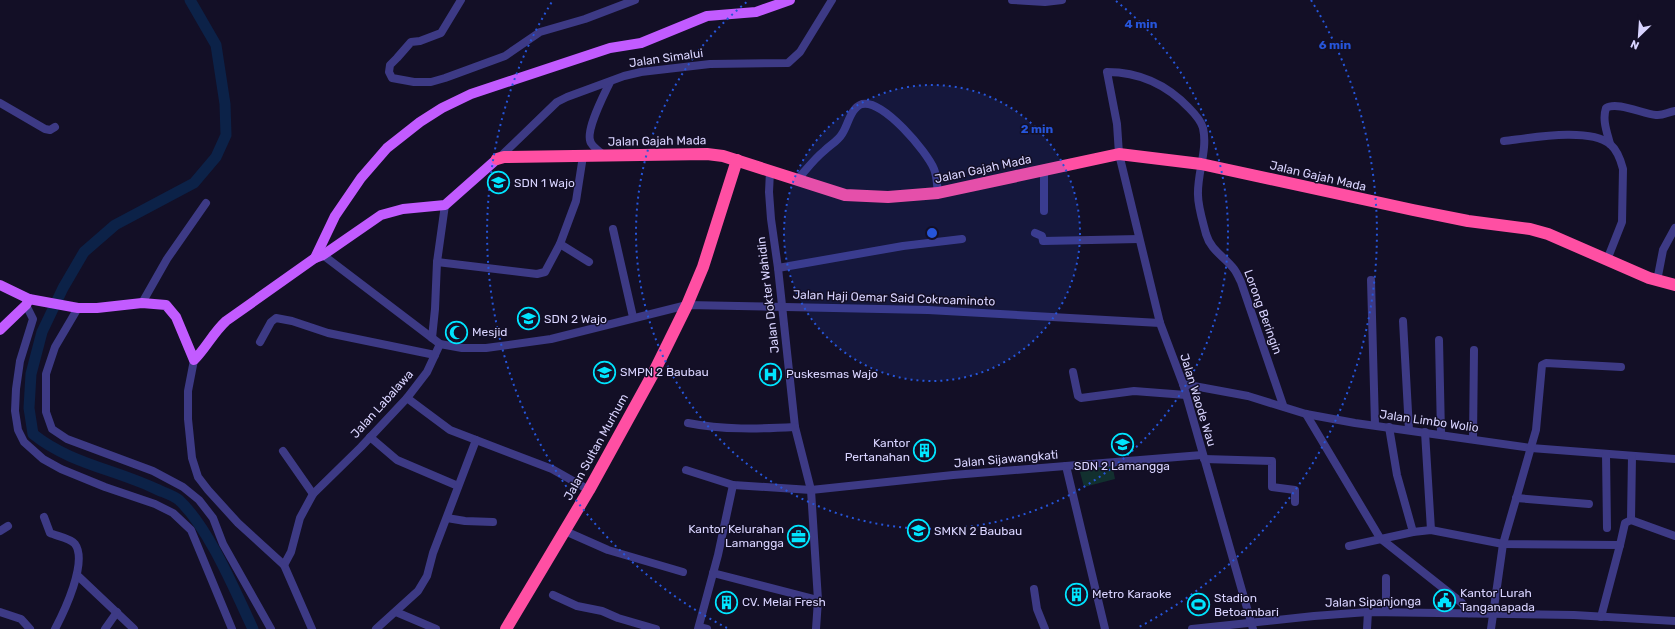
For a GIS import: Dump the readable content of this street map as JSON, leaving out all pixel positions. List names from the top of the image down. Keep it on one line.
{"streets":{"highway":["Jalan Gajah Mada","Jalan Sultan Murhum"],"street":["Jalan Simalui","Jalan Dokter Wahidin","Jalan Haji Oemar Said Cokroaminoto","Lorong Beringin","Jalan Waode Wau","Jalan Labalawa","Jalan Limbo Wolio","Jalan Sijawangkati","Jalan Sipanjonga"]},"crossings":[["Jalan Simalui","Jalan Gajah Mada"],["Jalan Gajah Mada","Jalan Dokter Wahidin"],["Jalan Gajah Mada","Lorong Beringin"],["Jalan Gajah Mada","Jalan Waode Wau"],["Jalan Gajah Mada","Jalan Sultan Murhum"],["Jalan Dokter Wahidin","Jalan Haji Oemar Said Cokroaminoto"],["Jalan Dokter Wahidin","Jalan Sijawangkati"],["Jalan Haji Oemar Said Cokroaminoto","Jalan Waode Wau"],["Jalan Haji Oemar Said Cokroaminoto","Jalan Labalawa"],["Jalan Haji Oemar Said Cokroaminoto","Jalan Sultan Murhum"],["Lorong Beringin","Jalan Waode Wau"],["Lorong Beringin","Jalan Limbo Wolio"],["Jalan Waode Wau","Jalan Limbo Wolio"],["Jalan Waode Wau","Jalan Sijawangkati"],["Jalan Waode Wau","Jalan Sipanjonga"]],"places":{"school or university":["SDN 1 Wajo","SDN 2 Wajo","SMPN 2 Baubau","SDN 2 Lamangga","SMKN 2 Baubau"],"mosque":["Mesjid"],"hospital":["Puskesmas Wajo"],"building":["Kantor Pertanahan","Metro Karaoke","CV. Melai Fresh"],"office":["Kantor Kelurahan Lamangga"],"public building":["Kantor Lurah Tanganapada"],"sports":["Stadion Betoambari"]},"north":"bottom left","rings":["4 min","6 min","2 min"]}
